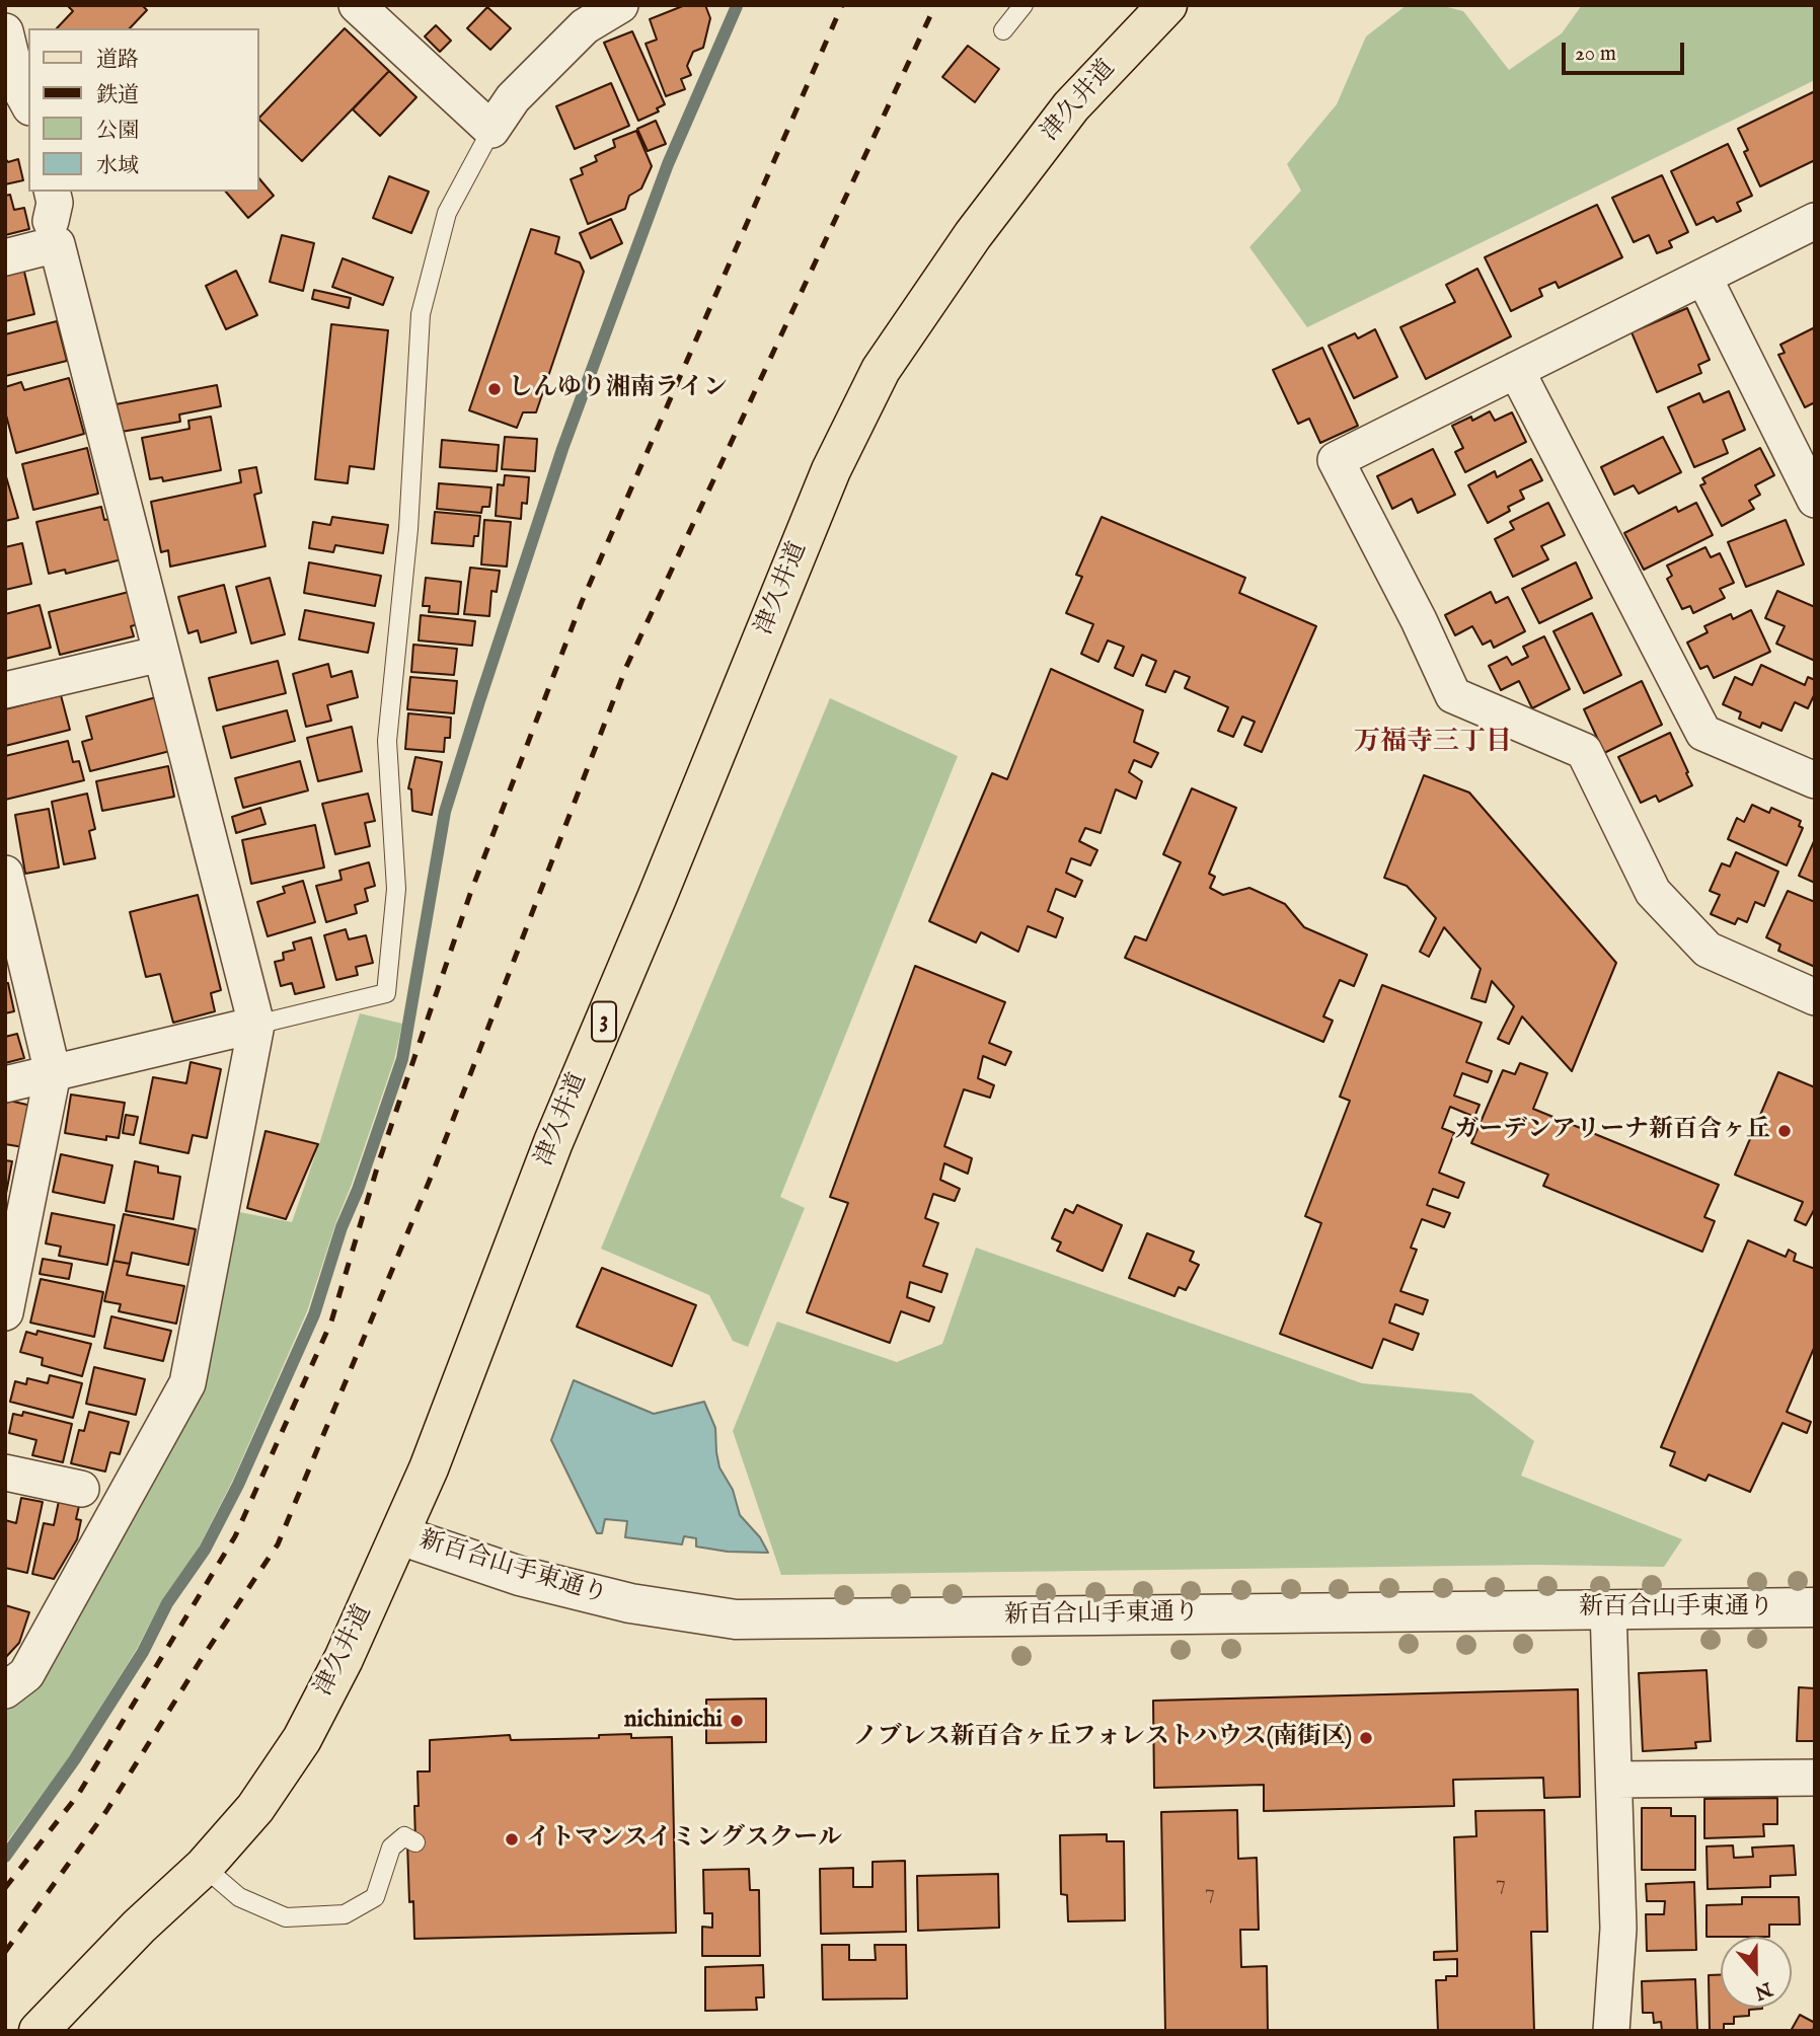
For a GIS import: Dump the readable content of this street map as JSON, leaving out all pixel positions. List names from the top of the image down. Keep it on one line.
{"streets":{"main road":["津久井道","3"],"street":["新百合山手東通り"]},"crossings":[["津久井道","新百合山手東通り"]],"districts":["万福寺三丁目"],"places":["しんゆり湘南ライン","ガーデンアリーナ新百合ヶ丘","nichinichi","ノブレス新百合ヶ丘フォレストハウス(南街区)","イトマンスイミングスクール"],"house_numbers":["7","7"],"legend":["道路","鉄道","公園","水域"],"scale_bar":"20 m","north":"bottom"}
